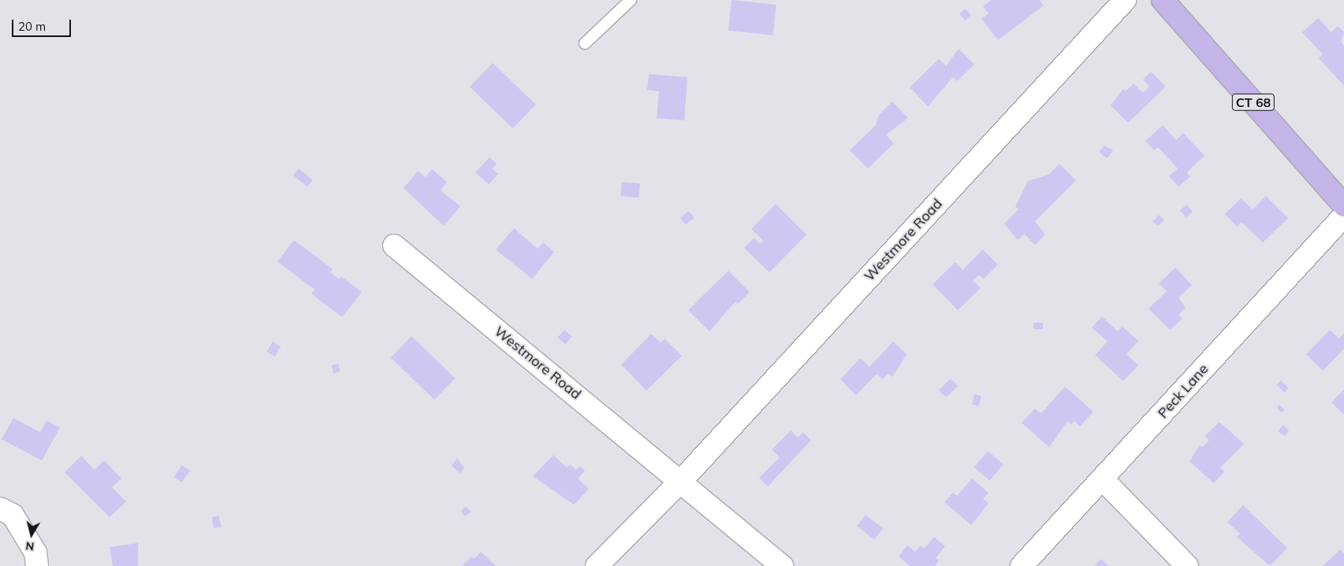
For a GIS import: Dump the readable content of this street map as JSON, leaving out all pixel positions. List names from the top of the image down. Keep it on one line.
{"streets":{"main road":["CT 68"],"street":["Westmore Road","Peck Lane"]},"scale_bar":"20 m","north":"bottom"}
